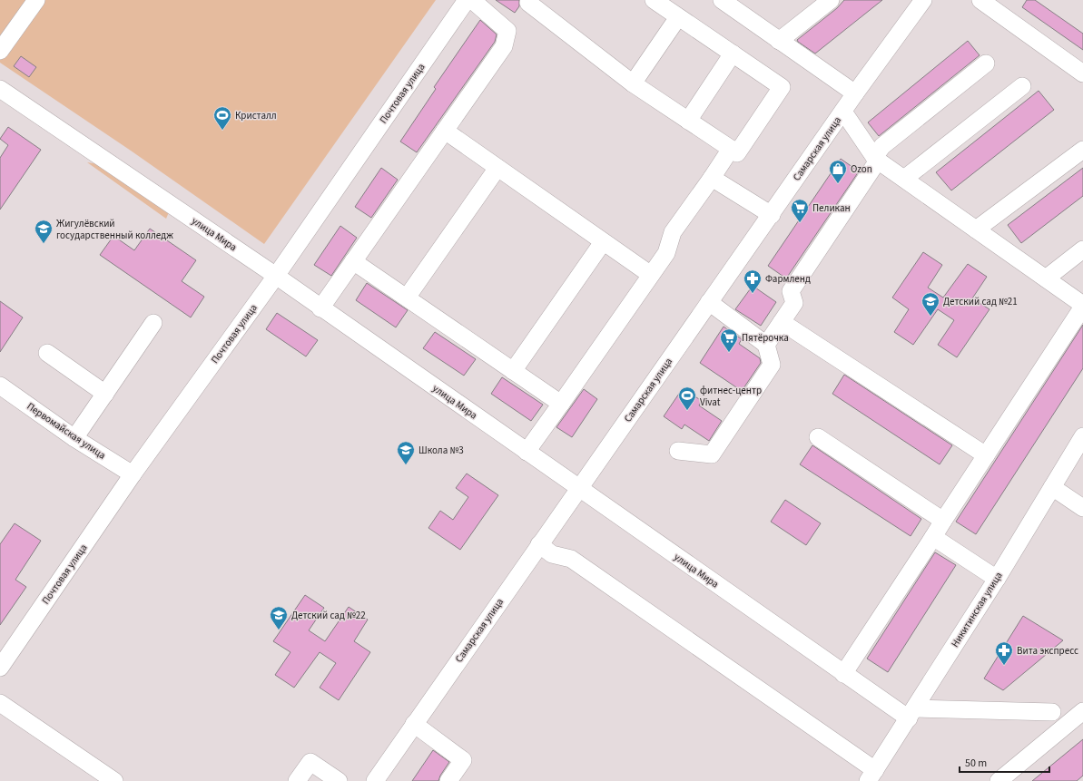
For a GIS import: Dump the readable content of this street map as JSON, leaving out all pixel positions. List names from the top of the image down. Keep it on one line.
{"streets":{"street":["Почтовая улица","Самарская улица","улица Мира","Первомайская улица","Никитинская улица"]},"crossings":[["Почтовая улица","улица Мира"],["Почтовая улица","Первомайская улица"],["Самарская улица","улица Мира"],["улица Мира","Никитинская улица"]],"places":{"sports":["Кристалл","фитнес-центр Vivat"],"shop":["Ozon"],"supermarket":["Пеликан","Пятёрочка"],"school or university":["Жигулёвский государственный колледж","Детский сад №21","Школа №3","Детский сад №22"],"pharmacy":["Фармленд","Вита экспресс"]},"scale_bar":"50 m"}
